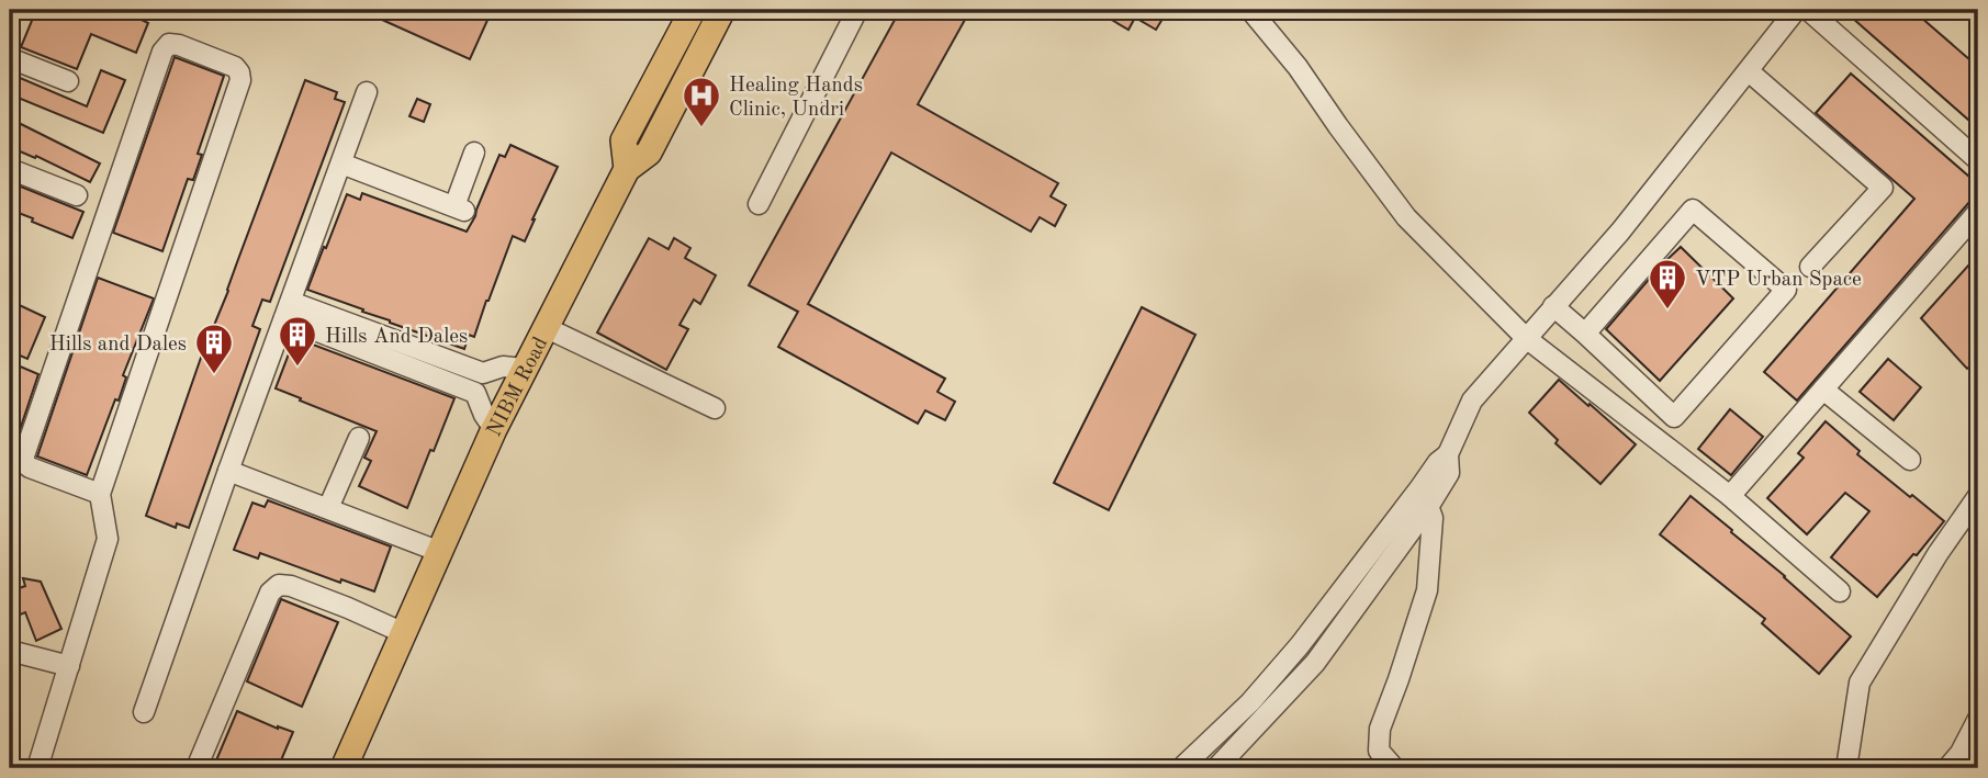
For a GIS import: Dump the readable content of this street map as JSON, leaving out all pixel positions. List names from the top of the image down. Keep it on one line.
{"streets":{"main road":["NIBM Road"]},"places":{"hospital":["Healing Hands Clinic, Undri"],"building":["VTP Urban Space","Hills And Dales","Hills and Dales"]}}
